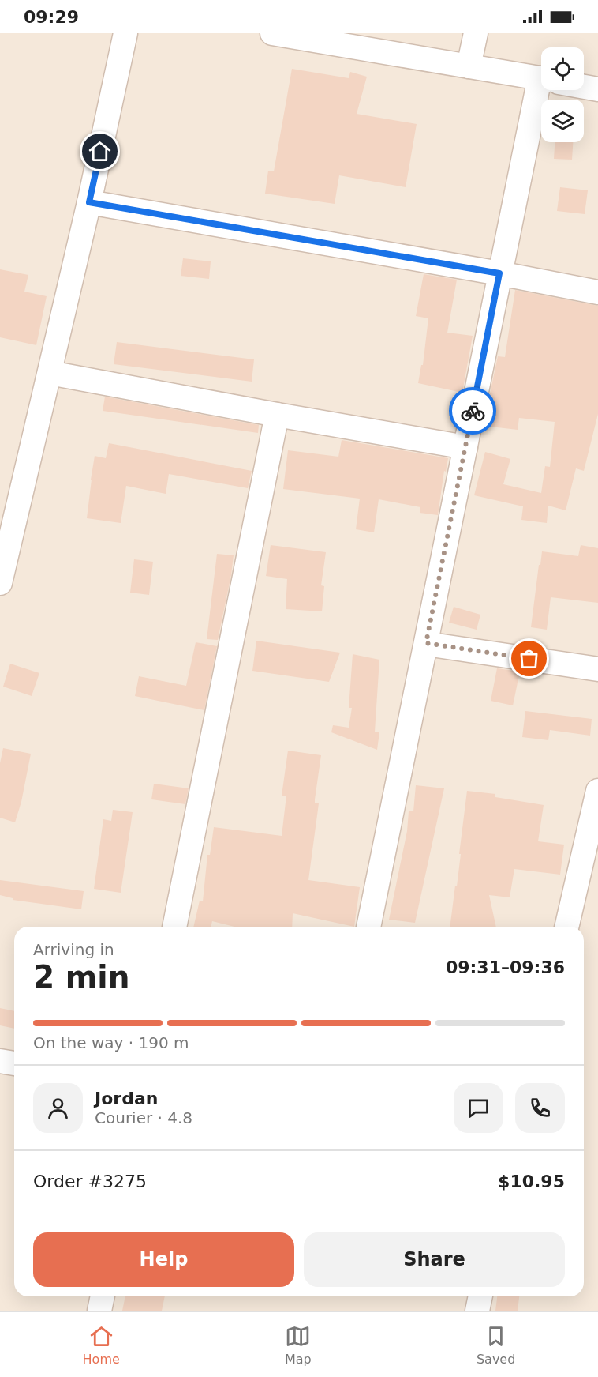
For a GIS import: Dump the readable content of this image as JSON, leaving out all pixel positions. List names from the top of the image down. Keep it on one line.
{"page":{"status":"09:29","heading":["2 min","Arriving in","09:31–09:36"],"panel":["Jordan","Courier · 4.8","Order #3275","$10.95"],"bar":"On the way · 190 m","buttons":["Help","Share"],"tabs":["Home","Map","Saved"]}}
